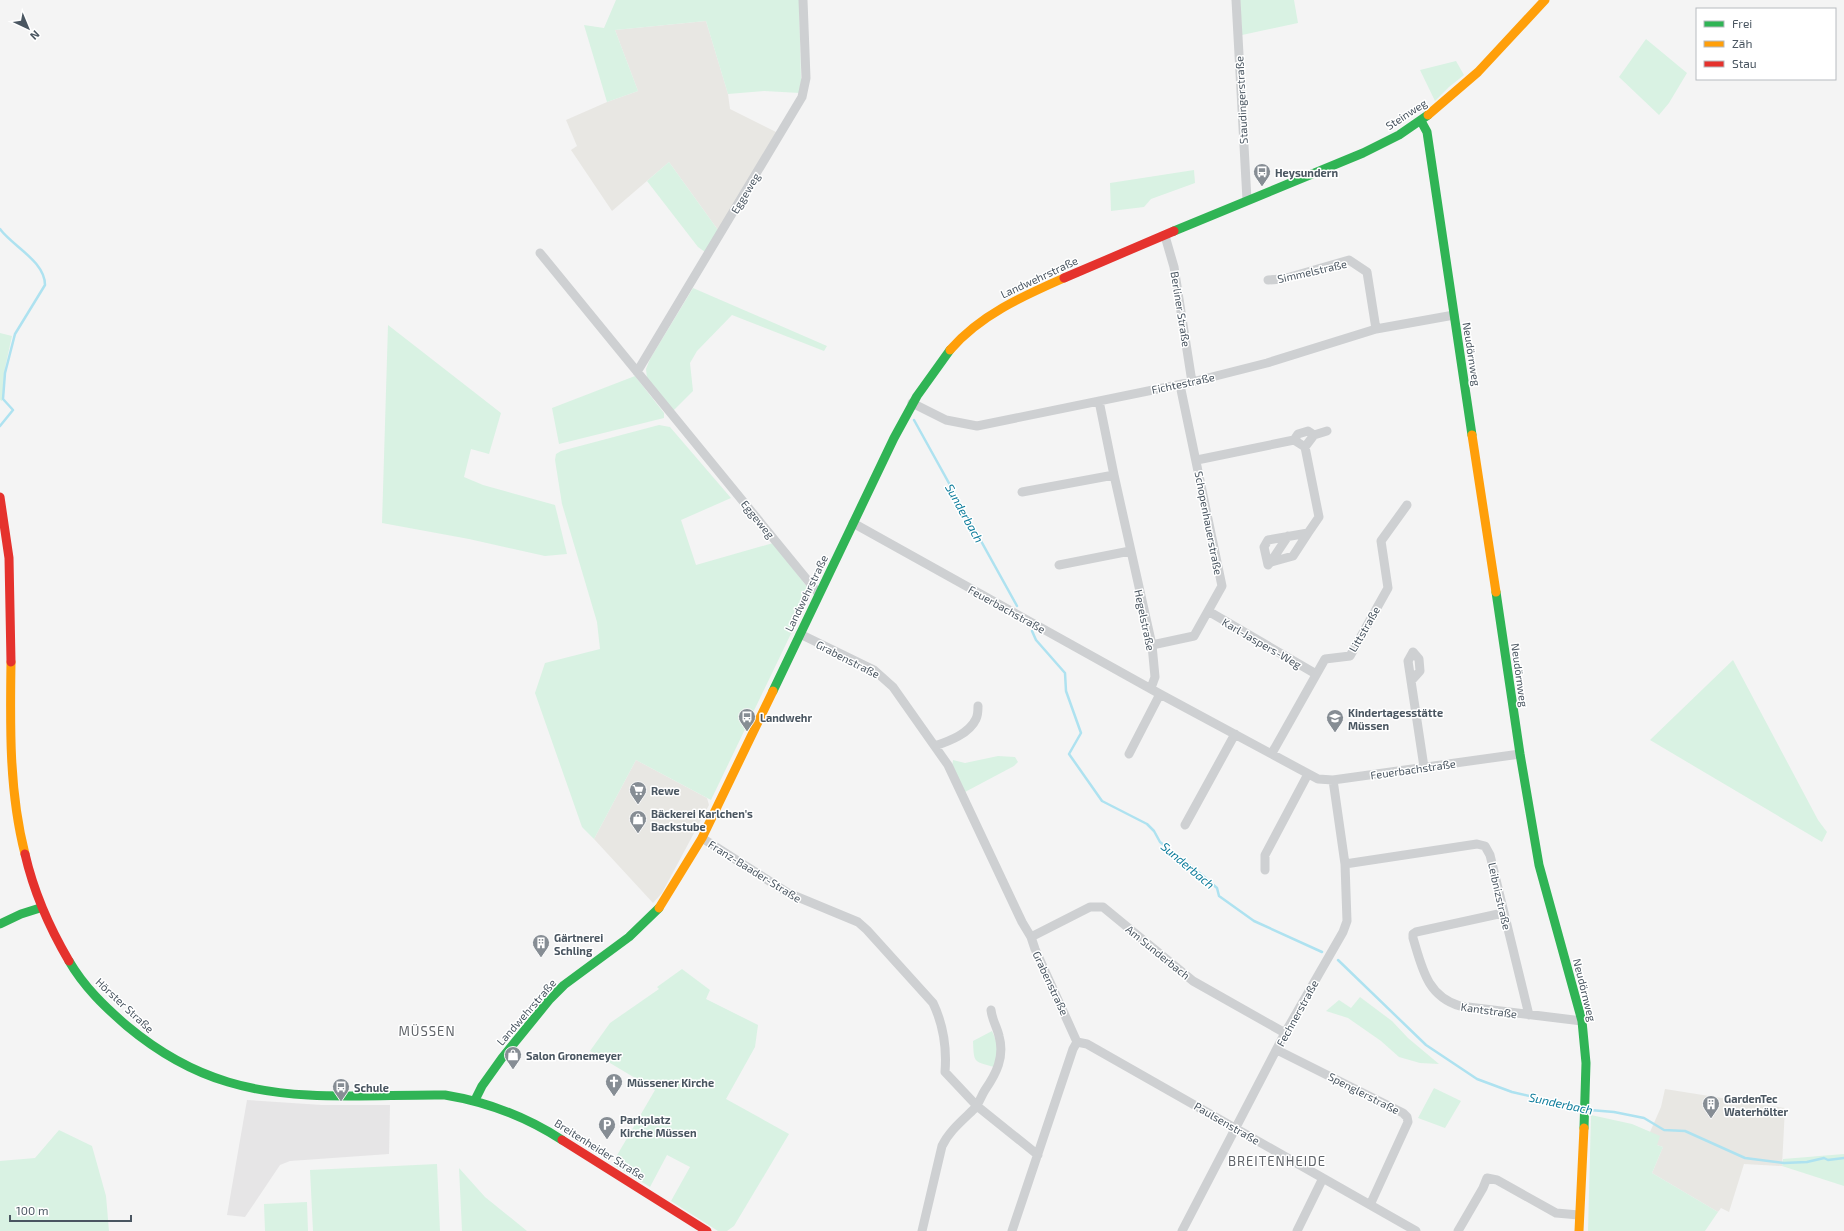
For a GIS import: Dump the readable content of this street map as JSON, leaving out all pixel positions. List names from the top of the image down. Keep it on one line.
{"streets":{"street":["Staudingerstraße","Steinweg","Eggeweg","Simmelstraße","Landwehrstraße","Berliner Straße","Neudörnweg","Fichtestraße","Schopenhauerstraße","Feuerbachstraße","Hegelstraße","Littstraße","Karl-Jaspers-Weg","Grabenstraße","Franz-Baader-Straße","Leibnizstraße","Am Sunderbach","Hörster Straße","Kantstraße","Fechnerstraße","Spenglerstraße","Paulsenstraße","Breitenheider Straße"]},"crossings":[["Staudingerstraße","Steinweg"],["Staudingerstraße","Landwehrstraße"],["Steinweg","Landwehrstraße"],["Steinweg","Neudörnweg"],["Eggeweg","Landwehrstraße"],["Simmelstraße","Fichtestraße"],["Landwehrstraße","Berliner Straße"],["Landwehrstraße","Fichtestraße"],["Landwehrstraße","Feuerbachstraße"],["Landwehrstraße","Grabenstraße"],["Landwehrstraße","Franz-Baader-Straße"],["Landwehrstraße","Hörster Straße"],["Landwehrstraße","Breitenheider Straße"],["Berliner Straße","Fichtestraße"],["Neudörnweg","Fichtestraße"],["Neudörnweg","Feuerbachstraße"],["Neudörnweg","Kantstraße"],["Fichtestraße","Schopenhauerstraße"],["Fichtestraße","Hegelstraße"],["Schopenhauerstraße","Hegelstraße"],["Schopenhauerstraße","Karl-Jaspers-Weg"],["Feuerbachstraße","Hegelstraße"],["Feuerbachstraße","Littstraße"],["Feuerbachstraße","Fechnerstraße"],["Littstraße","Karl-Jaspers-Weg"],["Grabenstraße","Am Sunderbach"],["Grabenstraße","Paulsenstraße"],["Leibnizstraße","Kantstraße"],["Leibnizstraße","Fechnerstraße"],["Am Sunderbach","Fechnerstraße"],["Hörster Straße","Breitenheider Straße"],["Fechnerstraße","Spenglerstraße"],["Fechnerstraße","Paulsenstraße"],["Spenglerstraße","Paulsenstraße"]],"districts":["MÜSSEN","BREITENHEIDE"],"water":["Sunderbach"],"places":{"bus stop":["Heysundern","Landwehr","Schule"],"school or university":["Kindertagesstätte Müssen"],"supermarket":["Rewe"],"shop":["Bäckerei Karlchen's Backstube","Salon Gronemeyer"],"building":["Gärtnerei Schling","GardenTec Waterhölter"],"church":["Müssener Kirche"],"parking":["Parkplatz Kirche Müssen"]},"legend":["Frei","Zäh","Stau"],"scale_bar":"100 m","north":"bottom right"}
